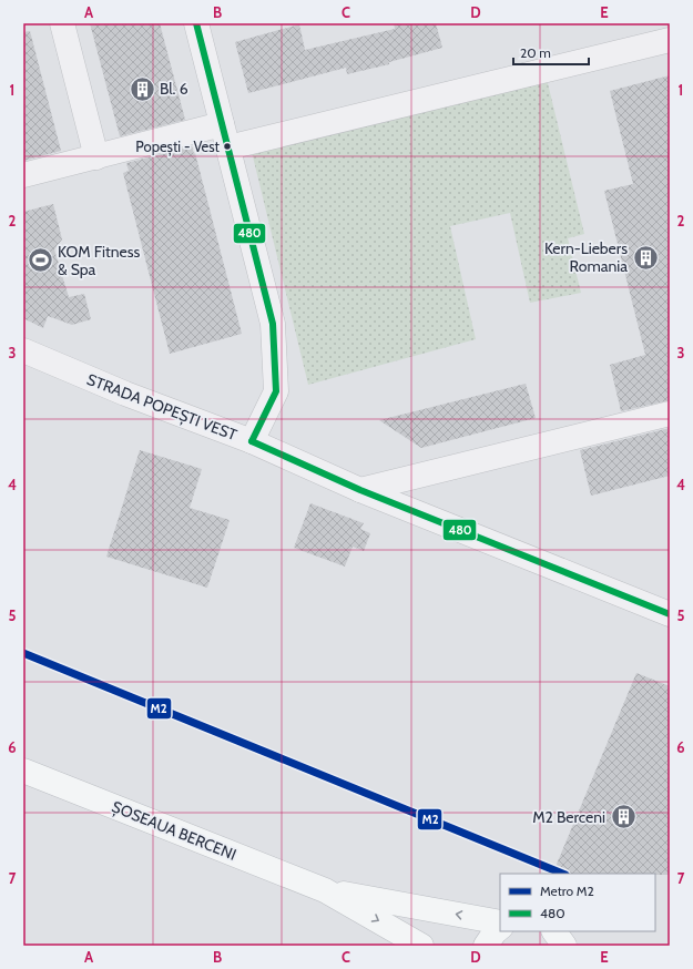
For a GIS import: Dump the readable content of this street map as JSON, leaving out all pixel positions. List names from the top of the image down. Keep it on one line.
{"streets":{"main road":["ȘOSEAUA BERCENI"],"street":["STRADA POPEȘTI VEST"]},"places":{"building":["Bl. 6","Kern-Liebers Romania","M2 Berceni"],"other":["Popești - Vest"],"sports":["KOM Fitness & Spa"]},"lines":["transit line 480","metro line M2"],"legend":["Metro M2","480"],"scale_bar":"20 m","grid":{"columns":["A","B","C","D","E"],"rows":["1","2","3","4","5","6","7"]}}
